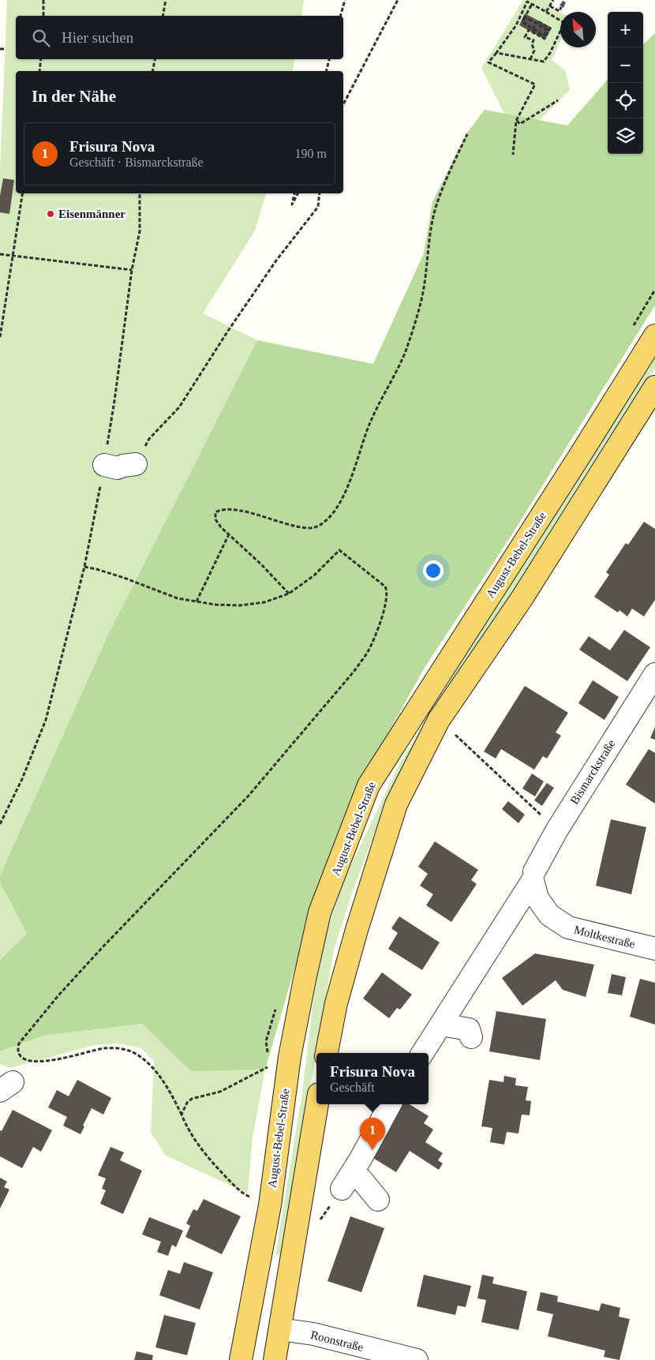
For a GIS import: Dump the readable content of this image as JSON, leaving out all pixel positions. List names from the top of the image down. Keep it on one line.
{"streets":{"main road":["August-Bebel-Straße"],"street":["Bismarckstraße","Moltkestraße","Roonstraße"]},"crossings":[["Bismarckstraße","Moltkestraße"]],"places":["Eisenmänner"],"north":"top left","page":{"map_buttons":["+","−"],"search":"Hier suchen","heading":"In der Nähe","list":[{"mark":"1","name":"Frisura Nova","note":"Geschäft · Bismarckstraße","value":"190 m"}],"popup":["Frisura Nova","Geschäft"],"pins":"1"}}
